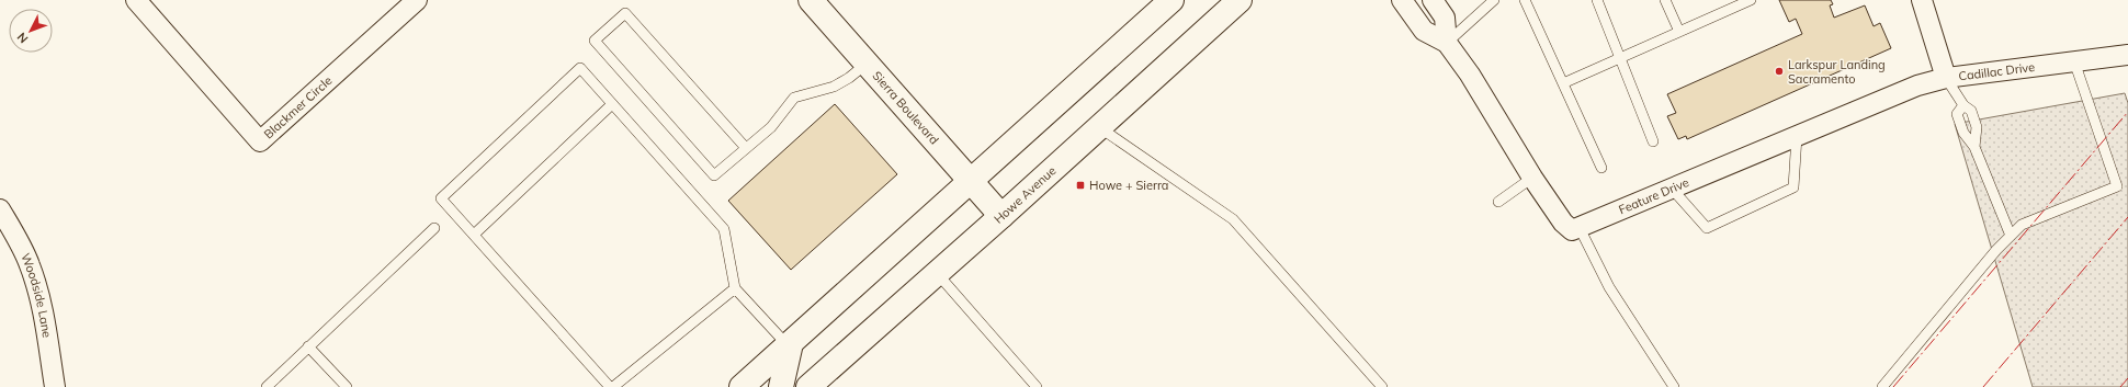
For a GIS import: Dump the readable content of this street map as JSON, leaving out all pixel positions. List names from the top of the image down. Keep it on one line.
{"streets":{"main road":["Sierra Boulevard","Howe Avenue"],"street":["Cadillac Drive","Blackmer Circle","Feature Drive","Woodside Lane"]},"crossings":[["Cadillac Drive","Feature Drive"],["Sierra Boulevard","Howe Avenue"]],"places":{"other":["Larkspur Landing Sacramento"],"transit":["Howe + Sierra"]},"north":"bottom left"}
